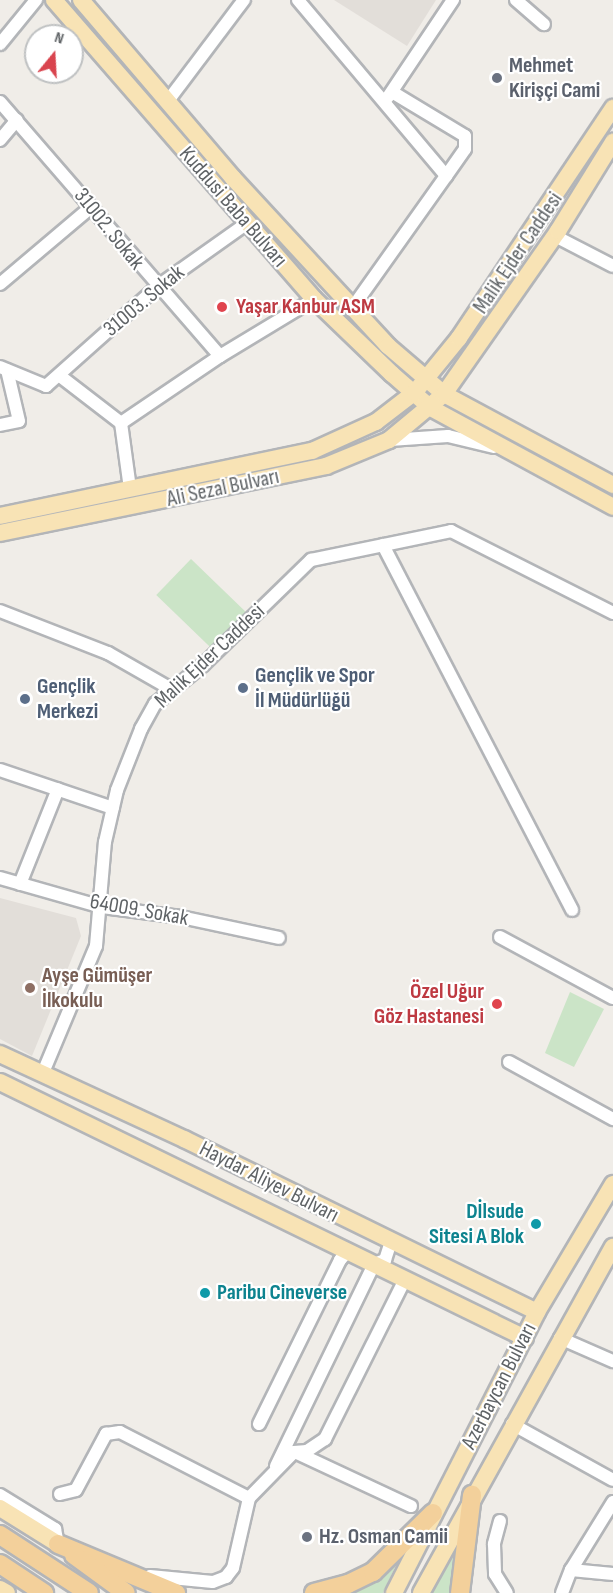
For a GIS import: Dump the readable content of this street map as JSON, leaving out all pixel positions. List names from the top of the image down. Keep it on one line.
{"streets":{"main road":["Kuddusi Baba Bulvarı","Malik Ejder Caddesi","Ali Sezal Bulvarı","Haydar Aliyev Bulvarı","Azerbaycan Bulvarı"],"street":["31002. Sokak","31003. Sokak","64009. Sokak"]},"crossings":[["Kuddusi Baba Bulvarı","Malik Ejder Caddesi"],["Kuddusi Baba Bulvarı","31003. Sokak"],["Kuddusi Baba Bulvarı","Ali Sezal Bulvarı"],["31002. Sokak","31003. Sokak"],["Malik Ejder Caddesi","Ali Sezal Bulvarı"],["Malik Ejder Caddesi","64009. Sokak"],["Malik Ejder Caddesi","Haydar Aliyev Bulvarı"],["Haydar Aliyev Bulvarı","Azerbaycan Bulvarı"]],"places":["Mehmet Kirişçi Cami","Yaşar Kanbur ASM","Gençlik ve Spor İl Müdürlüğü","Gençlik Merkezi","Ayşe Gümüşer İlkokulu","Özel Uğur Göz Hastanesi","Dİlsude Sitesi A Blok","Paribu Cineverse","Hz. Osman Camii"],"north":"top"}
